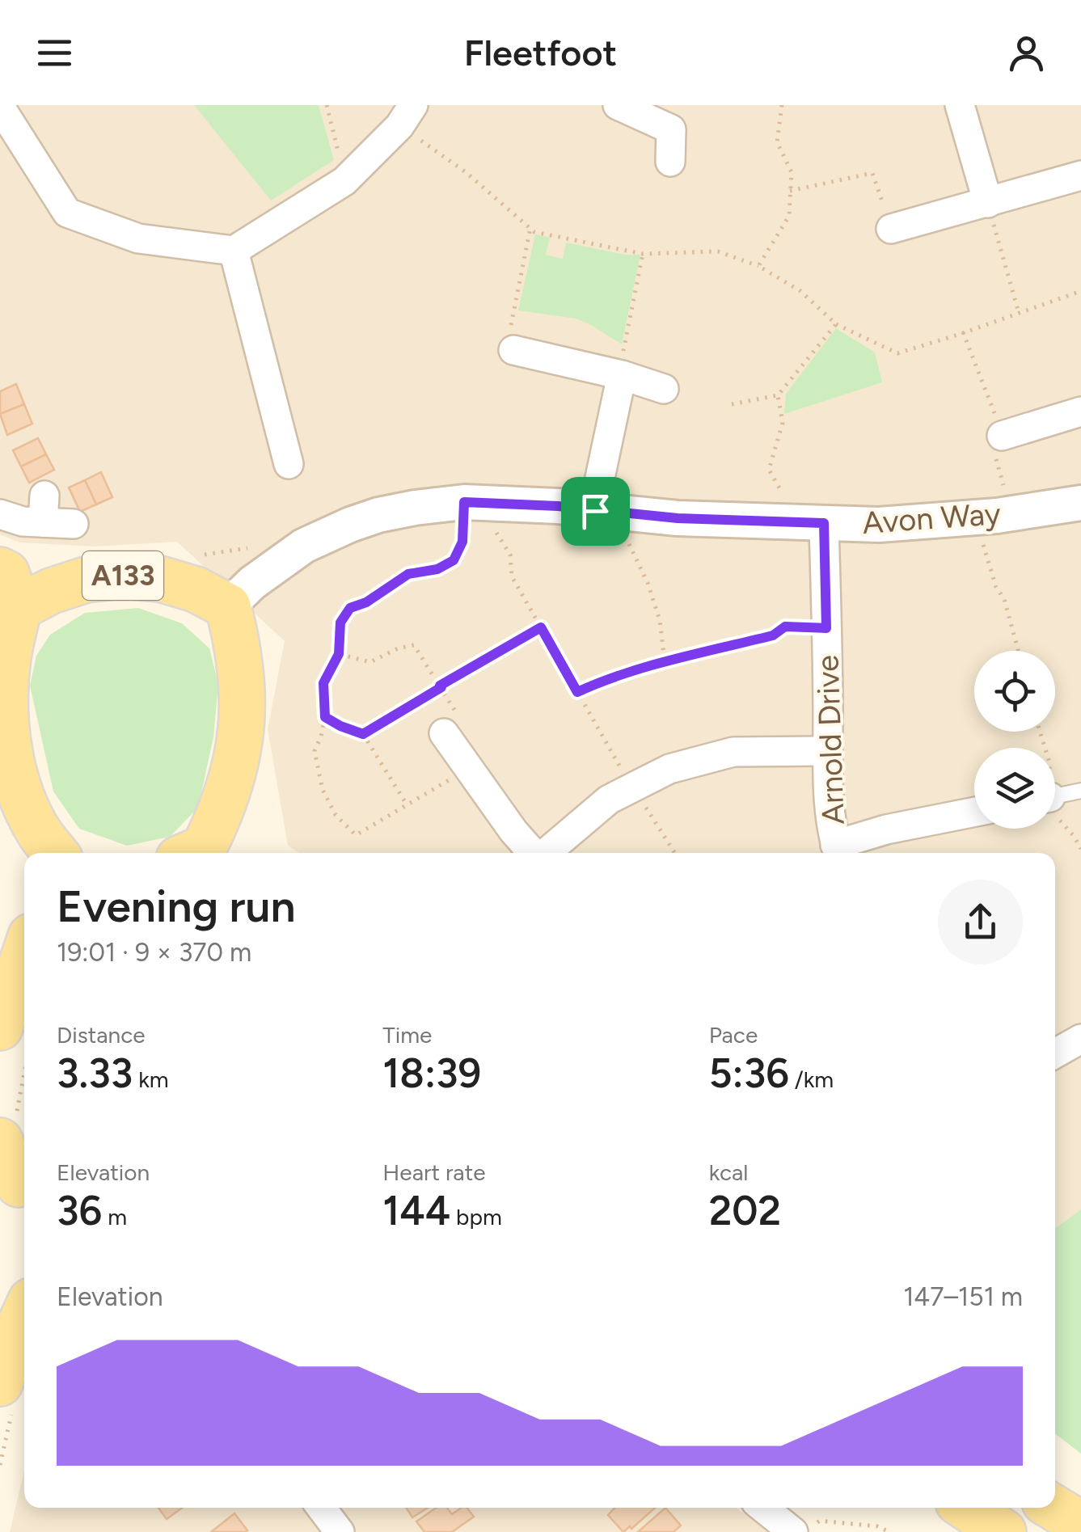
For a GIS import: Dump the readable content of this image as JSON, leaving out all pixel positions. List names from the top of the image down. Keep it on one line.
{"streets":{"main road":["A133"],"street":["Avon Way","Arnold Drive"]},"crossings":[["Avon Way","A133"],["Avon Way","Arnold Drive"]],"page":{"header":"Fleetfoot","heading":["Evening run","19:01 · 9 × 370 m"],"stats":[["Distance","3.33 km"],["Time","18:39"],["Pace","5:36 /km"],["Elevation","36 m"],["Heart rate","144 bpm"],["kcal","202"]],"chart":["Elevation","147–151 m"]}}
